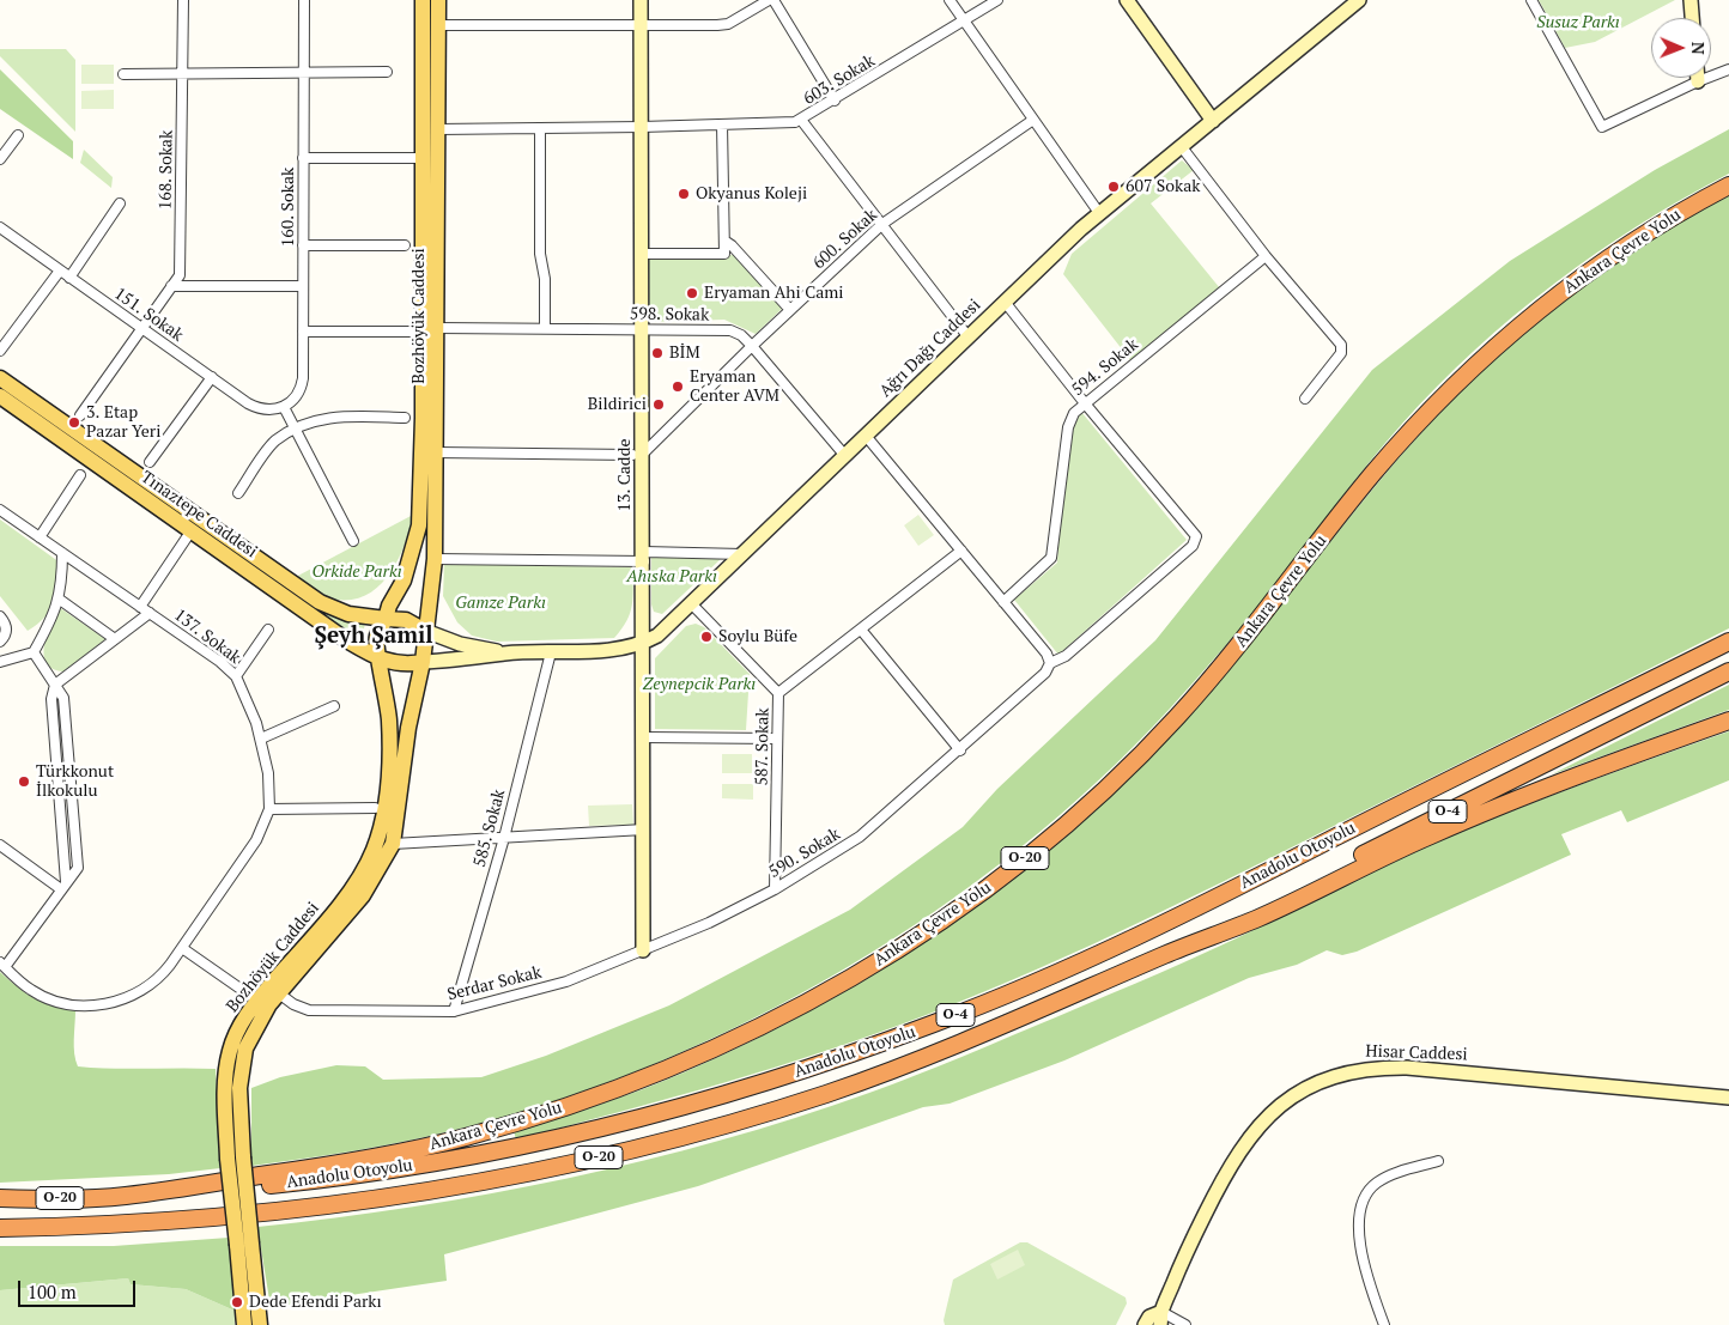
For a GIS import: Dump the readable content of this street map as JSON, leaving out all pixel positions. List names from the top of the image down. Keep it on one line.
{"streets":{"highway":["Ankara Çevre Yolu","O-4","Anadolu Otoyolu","O-20"],"main road":["Bozhöyük Caddesi","Tınaztepe Caddesi"],"street":["603. Sokak","168. Sokak","160. Sokak","600. Sokak","151. Sokak","598. Sokak","Ağrı Dağı Caddesi","594. Sokak","13. Cadde","137. Sokak","587. Sokak","585. Sokak","590. Sokak","Serdar Sokak","Hisar Caddesi"]},"crossings":[["603. Sokak","Bozhöyük Caddesi"],["603. Sokak","13. Cadde"],["168. Sokak","151. Sokak"],["160. Sokak","151. Sokak"],["160. Sokak","598. Sokak"],["600. Sokak","598. Sokak"],["600. Sokak","13. Cadde"],["Ankara Çevre Yolu","Anadolu Otoyolu"],["598. Sokak","Bozhöyük Caddesi"],["598. Sokak","Ağrı Dağı Caddesi"],["598. Sokak","13. Cadde"],["Bozhöyük Caddesi","Ağrı Dağı Caddesi"],["Bozhöyük Caddesi","Tınaztepe Caddesi"],["Bozhöyük Caddesi","Serdar Sokak"],["Ağrı Dağı Caddesi","13. Cadde"],["Ağrı Dağı Caddesi","Tınaztepe Caddesi"],["Ağrı Dağı Caddesi","587. Sokak"],["Ağrı Dağı Caddesi","585. Sokak"],["594. Sokak","590. Sokak"],["13. Cadde","590. Sokak"],["13. Cadde","Serdar Sokak"],["587. Sokak","590. Sokak"],["585. Sokak","Serdar Sokak"],["590. Sokak","Serdar Sokak"],["Anadolu Otoyolu","O-20"]],"districts":["Şeyh Şamil"],"parks":["Susuz Parkı","Orkide Parkı","Ahıska Parkı","Gamze Parkı","Zeynepcik Parkı"],"places":["607 Sokak","Okyanus Koleji","Eryaman Ahi Cami","BİM","Eryaman Center AVM","Bildirici","3. Etap Pazar Yeri","Soylu Büfe","Türkkonut İlkokulu","Dede Efendi Parkı"],"scale_bar":"100 m","north":"right"}
